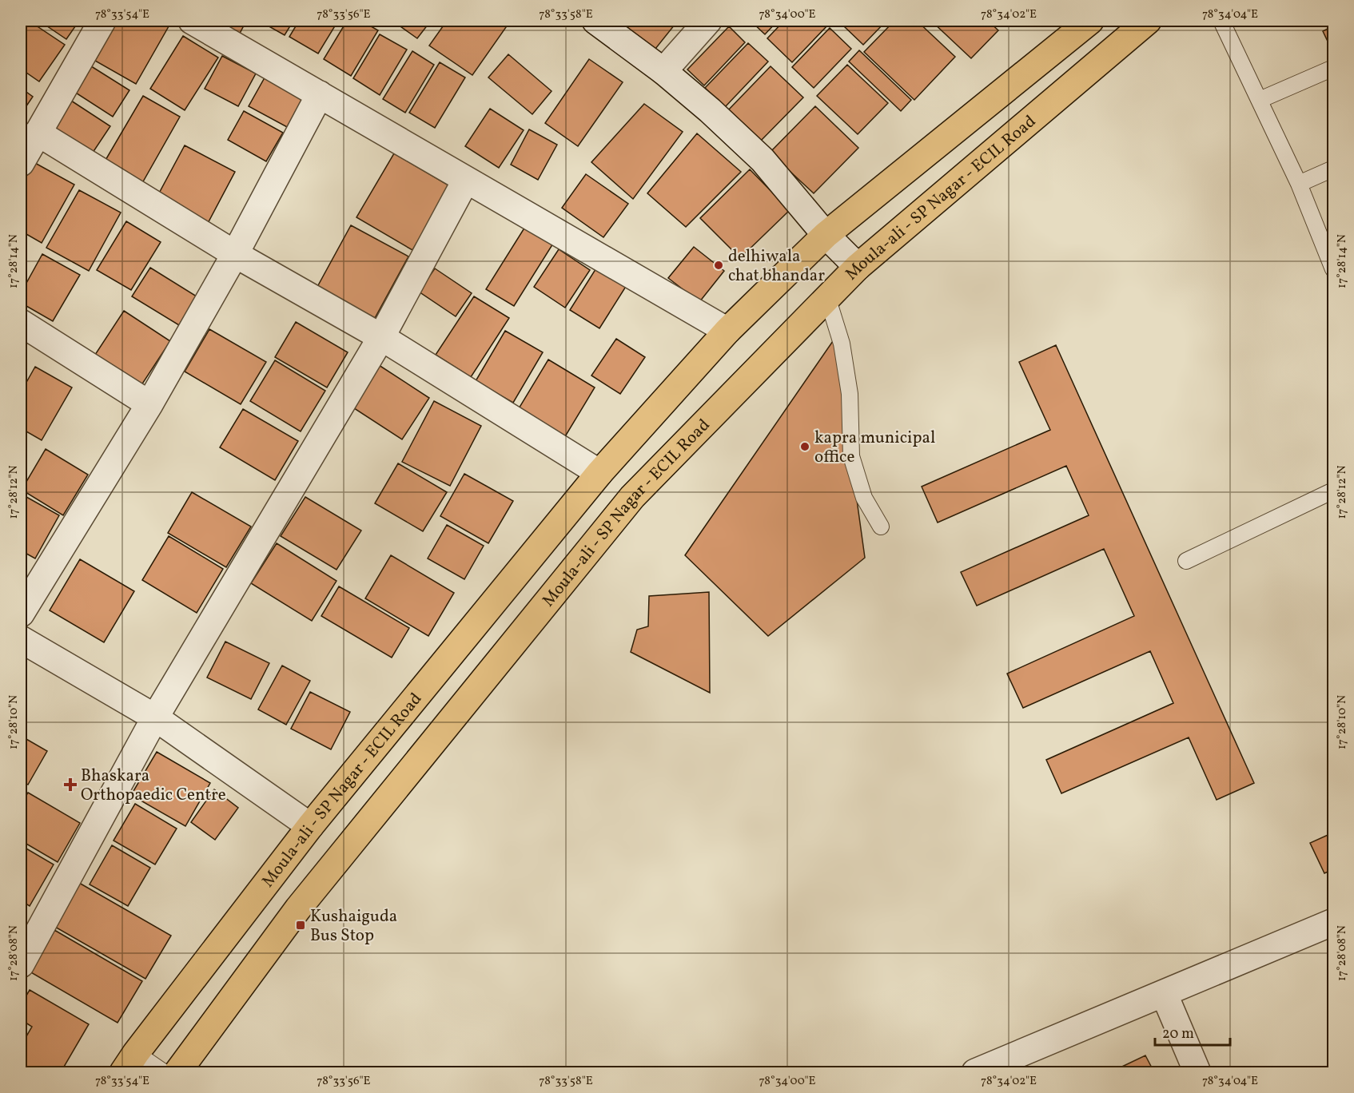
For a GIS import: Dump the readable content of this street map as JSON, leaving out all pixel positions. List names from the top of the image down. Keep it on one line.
{"streets":{"main road":["Moula-ali - SP Nagar - ECIL Road"]},"places":{"other":["delhiwala chat bhandar","kapra municipal office"],"health":["Bhaskara Orthopaedic Centre"],"transit":["Kushaiguda Bus Stop"]},"scale_bar":"20 m","coordinates":["78°33'54\"E","78°33'56\"E","78°33'58\"E","78°34'00\"E","78°34'02\"E","78°34'04\"E","17°28'14\"N","17°28'12\"N","17°28'10\"N","17°28'08\"N"]}
